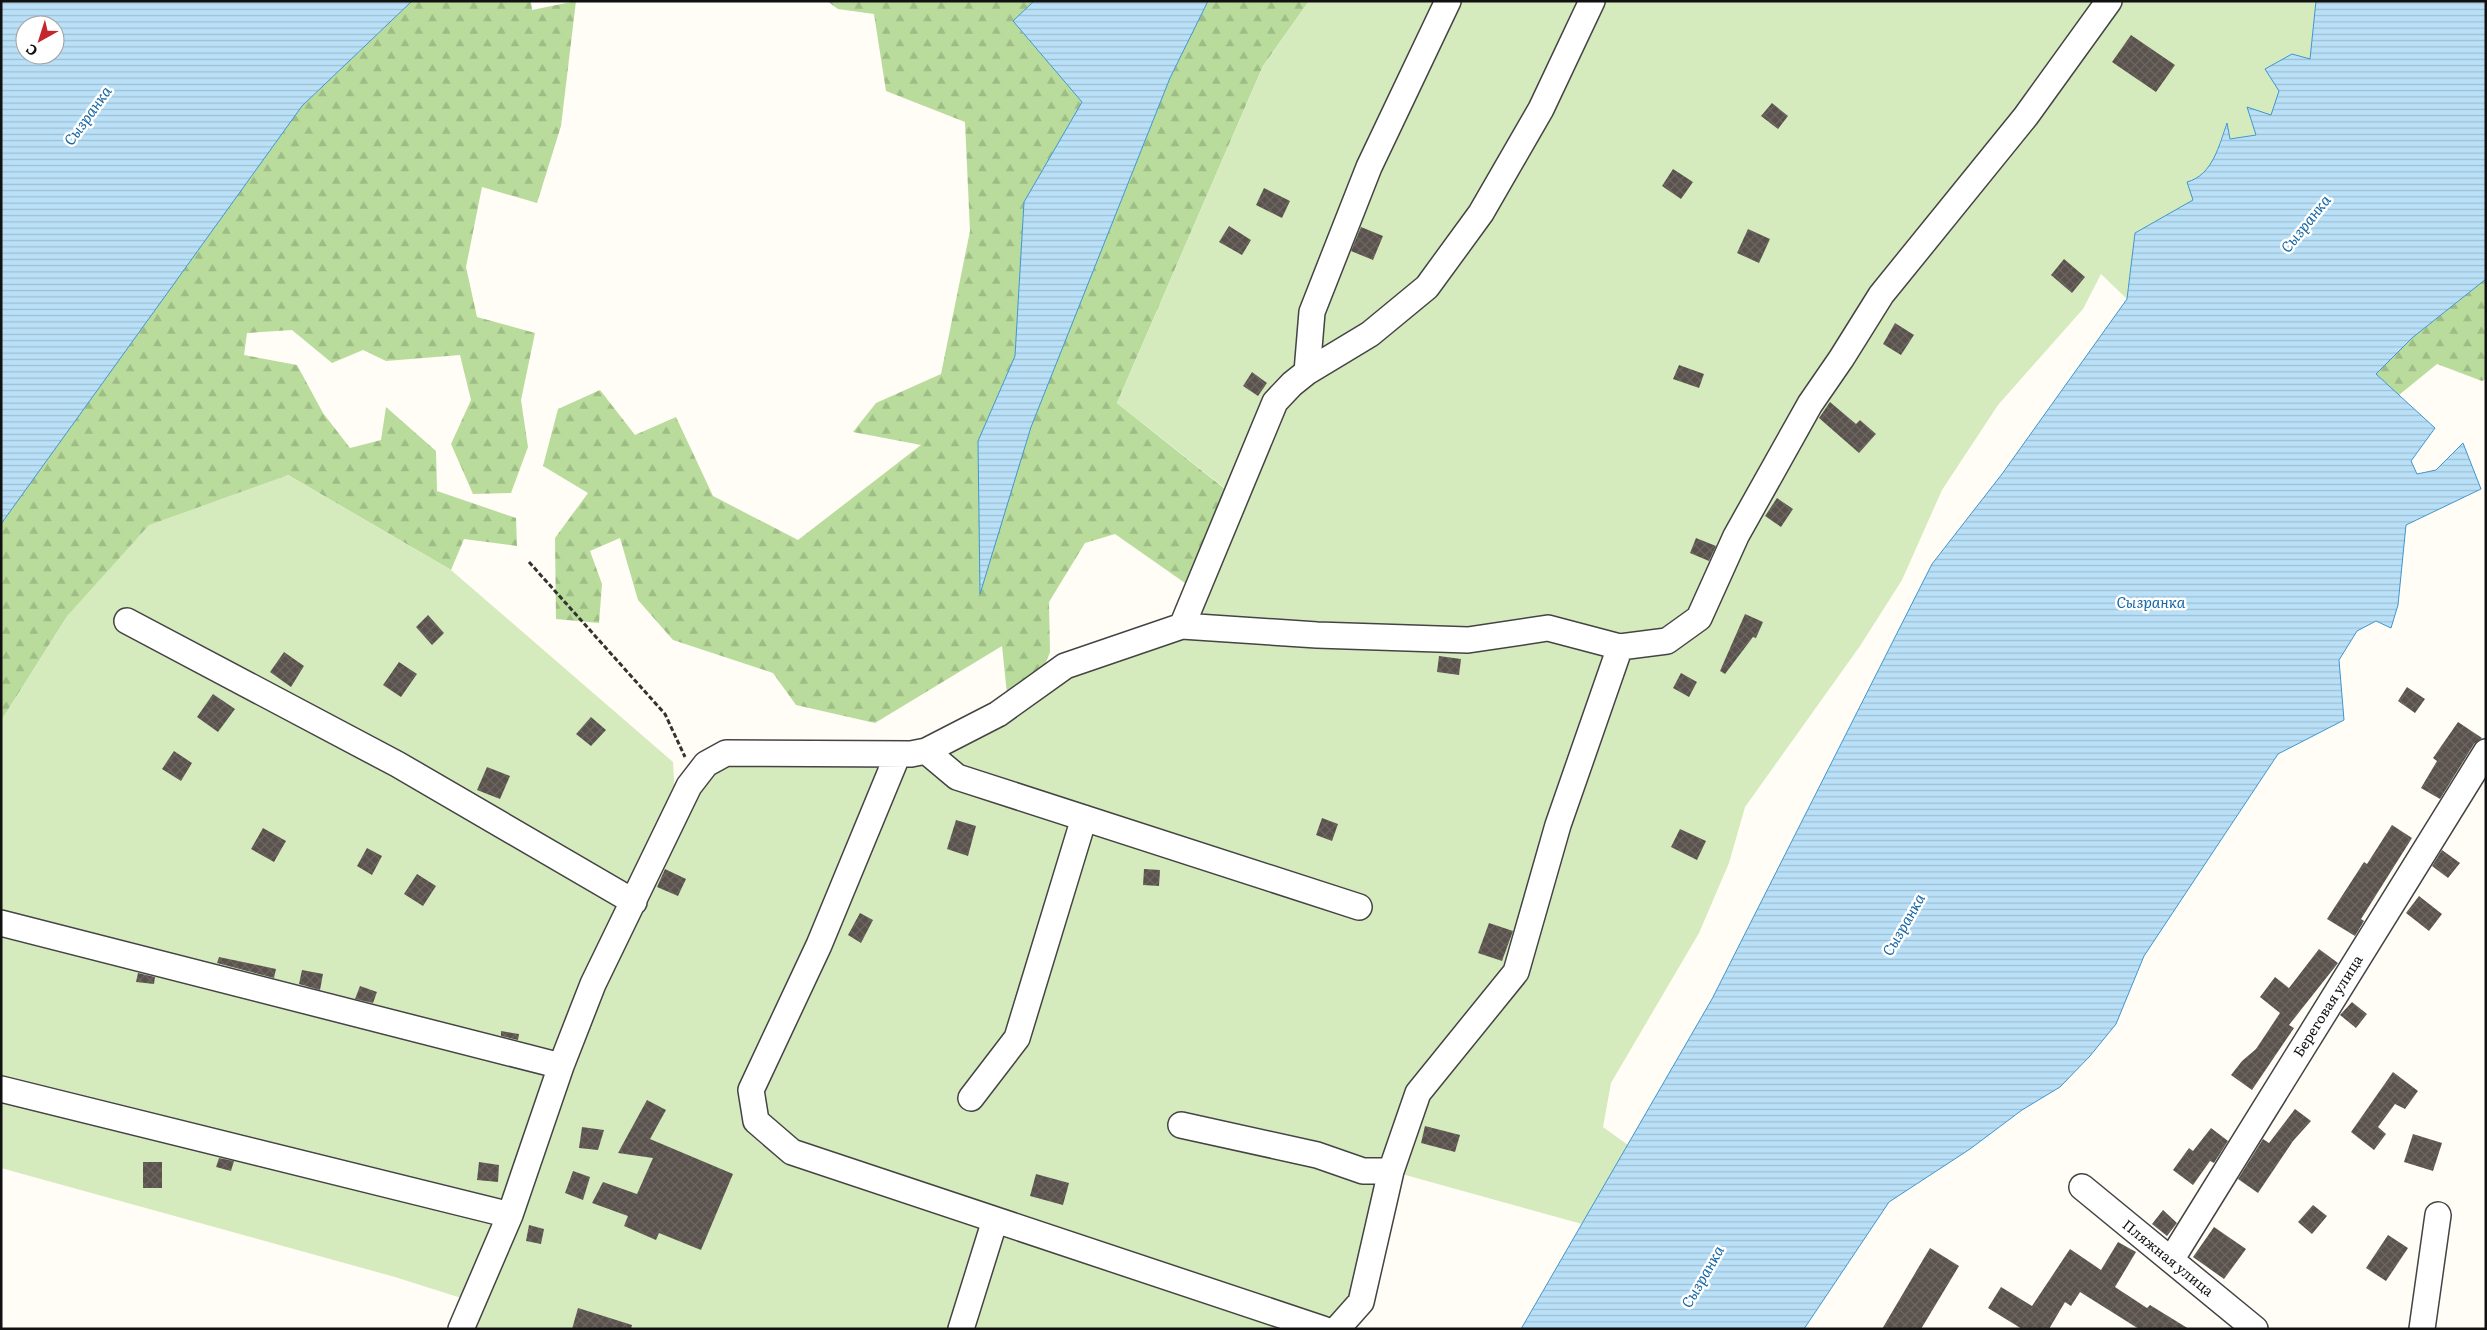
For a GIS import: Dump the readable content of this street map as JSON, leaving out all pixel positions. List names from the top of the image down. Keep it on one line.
{"streets":{"street":["Береговая улица","Пляжная улица"]},"crossings":[["Береговая улица","Пляжная улица"]],"water":["Сызранка"],"north":"bottom left"}
